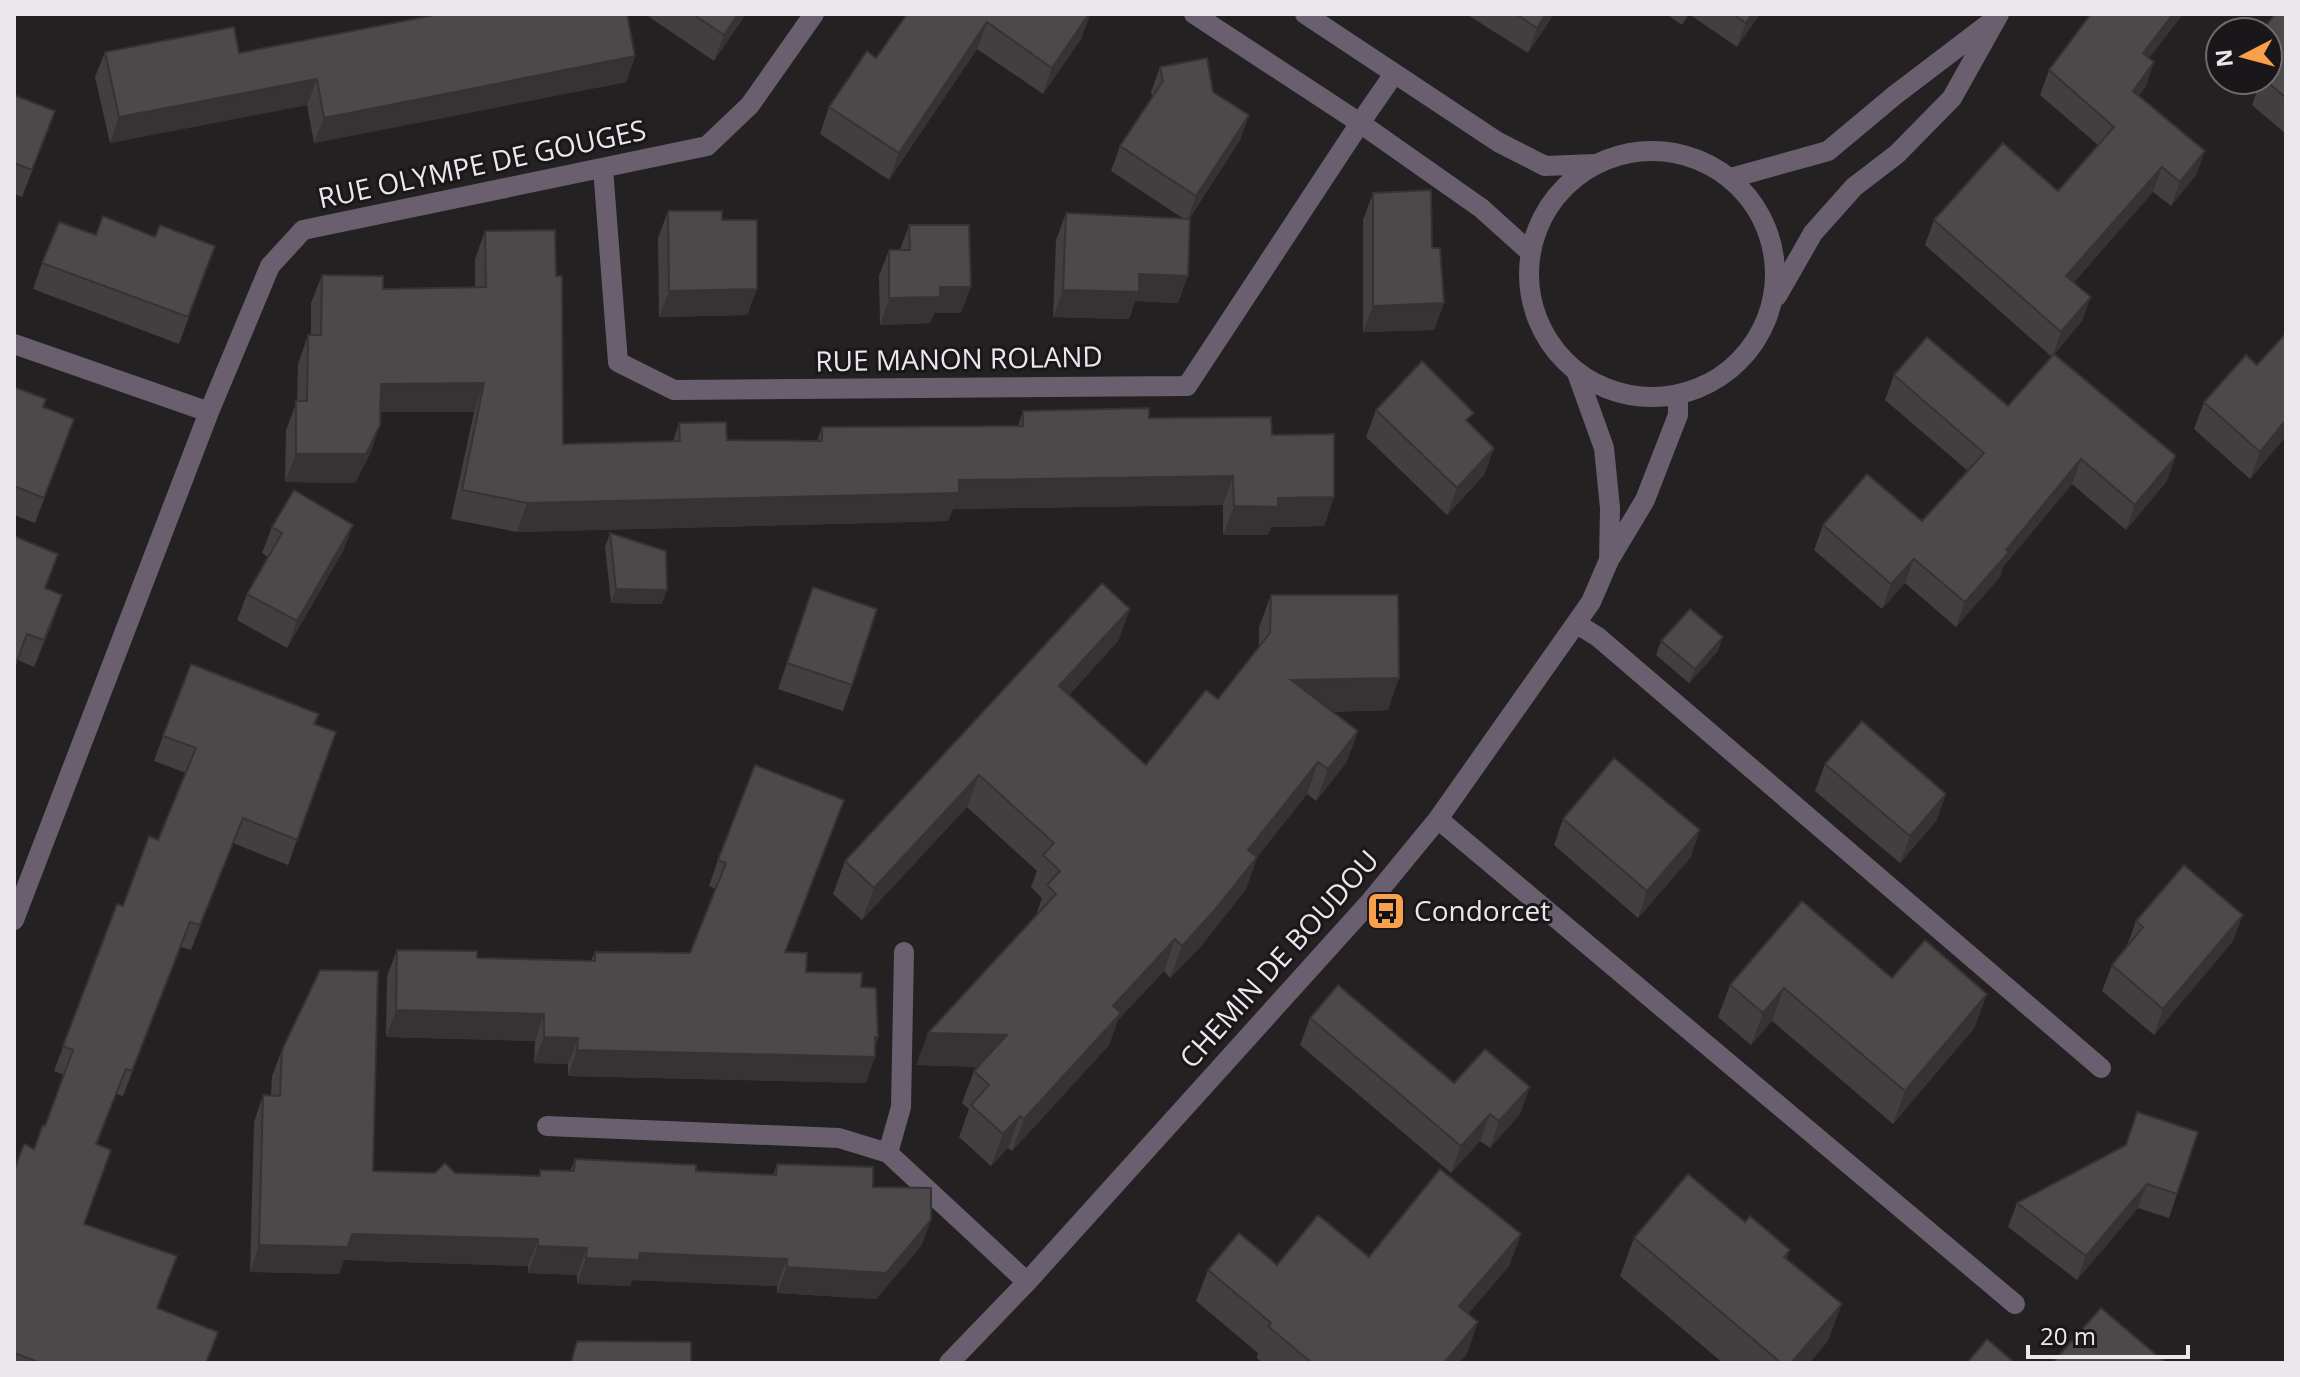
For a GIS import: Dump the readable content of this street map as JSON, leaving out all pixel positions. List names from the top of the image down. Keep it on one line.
{"streets":{"street":["RUE OLYMPE DE GOUGES","RUE MANON ROLAND","CHEMIN DE BOUDOU"]},"crossings":[["RUE OLYMPE DE GOUGES","RUE MANON ROLAND"]],"places":{"bus stop":["Condorcet"]},"scale_bar":"20 m","north":"left"}
